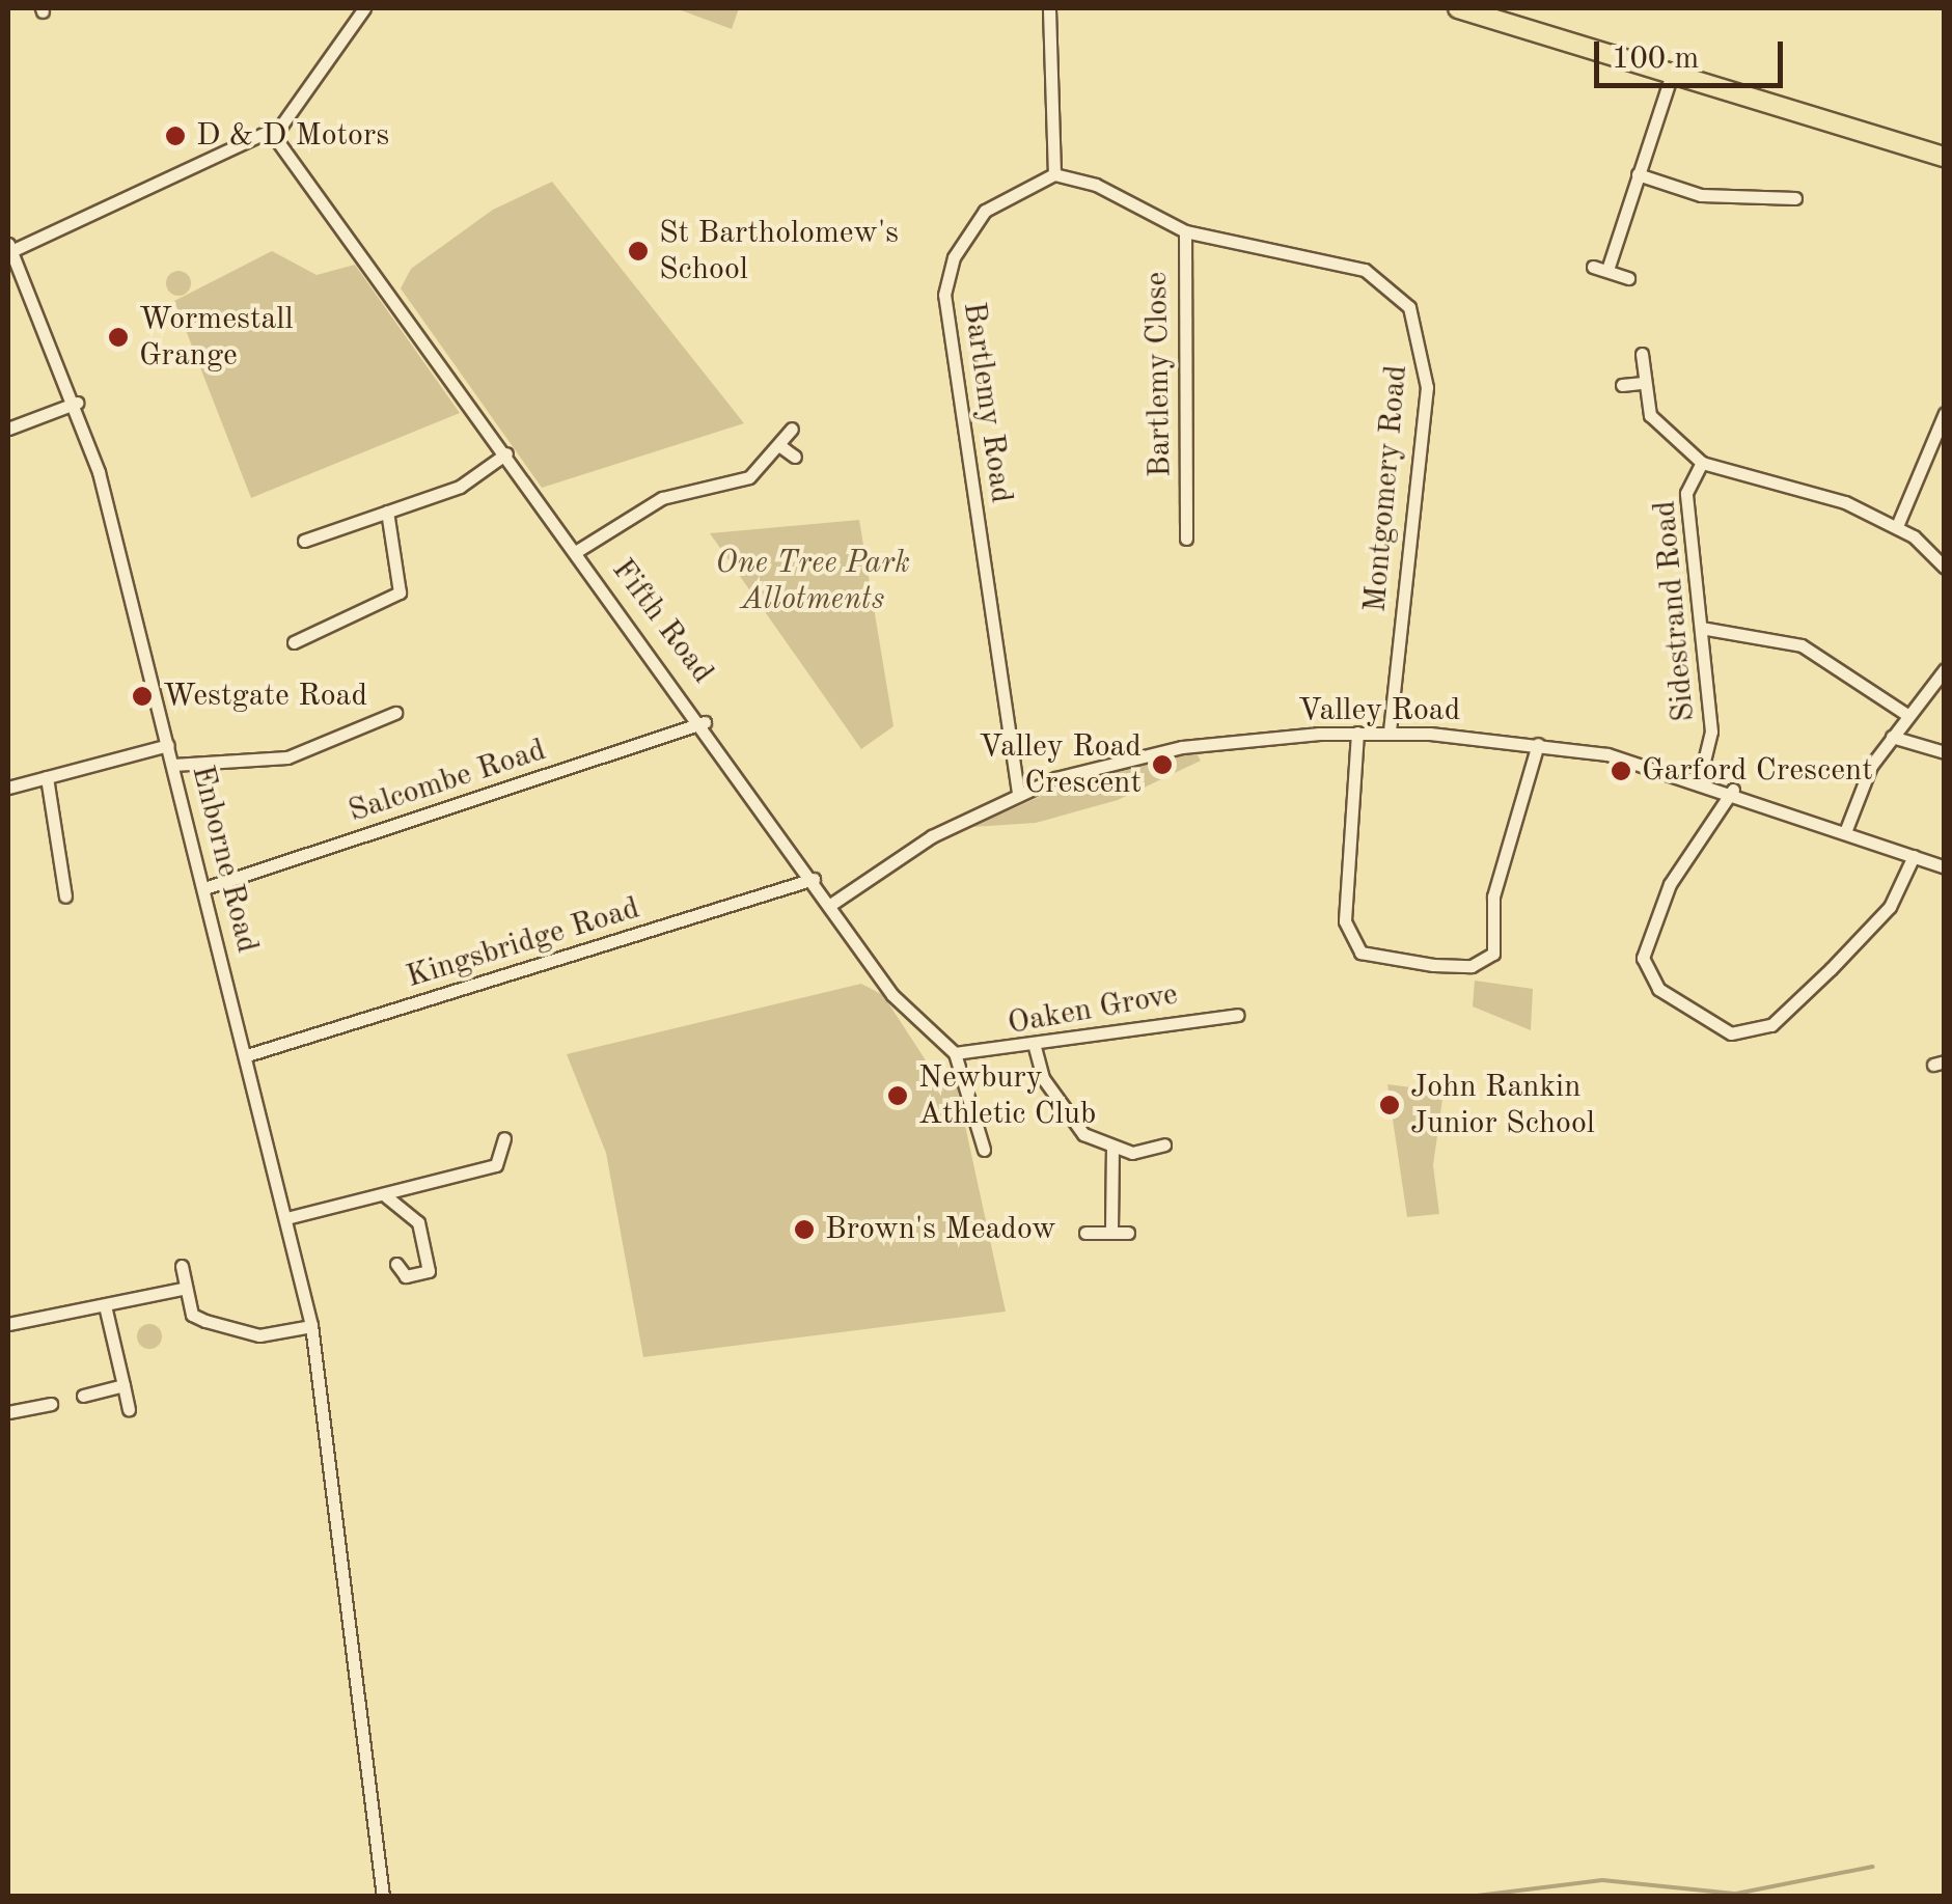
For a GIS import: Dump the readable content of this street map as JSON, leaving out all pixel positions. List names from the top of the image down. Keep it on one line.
{"streets":{"street":["Bartlemy Close","Bartlemy Road","Montgomery Road","Sidestrand Road","Fifth Road","Valley Road","Salcombe Road","Enborne Road","Kingsbridge Road","Oaken Grove"]},"crossings":[["Bartlemy Close","Bartlemy Road"],["Bartlemy Close","Montgomery Road"],["Bartlemy Road","Valley Road"],["Montgomery Road","Valley Road"],["Sidestrand Road","Valley Road"],["Fifth Road","Valley Road"],["Fifth Road","Salcombe Road"],["Fifth Road","Kingsbridge Road"],["Fifth Road","Oaken Grove"],["Salcombe Road","Enborne Road"],["Enborne Road","Kingsbridge Road"]],"parks":["One Tree Park Allotments"],"places":["D & D Motors","St Bartholomew's School","Wormestall Grange","Westgate Road","Valley Road Crescent","Garford Crescent","Newbury Athletic Club","John Rankin Junior School","Brown's Meadow"],"scale_bar":"100 m"}
